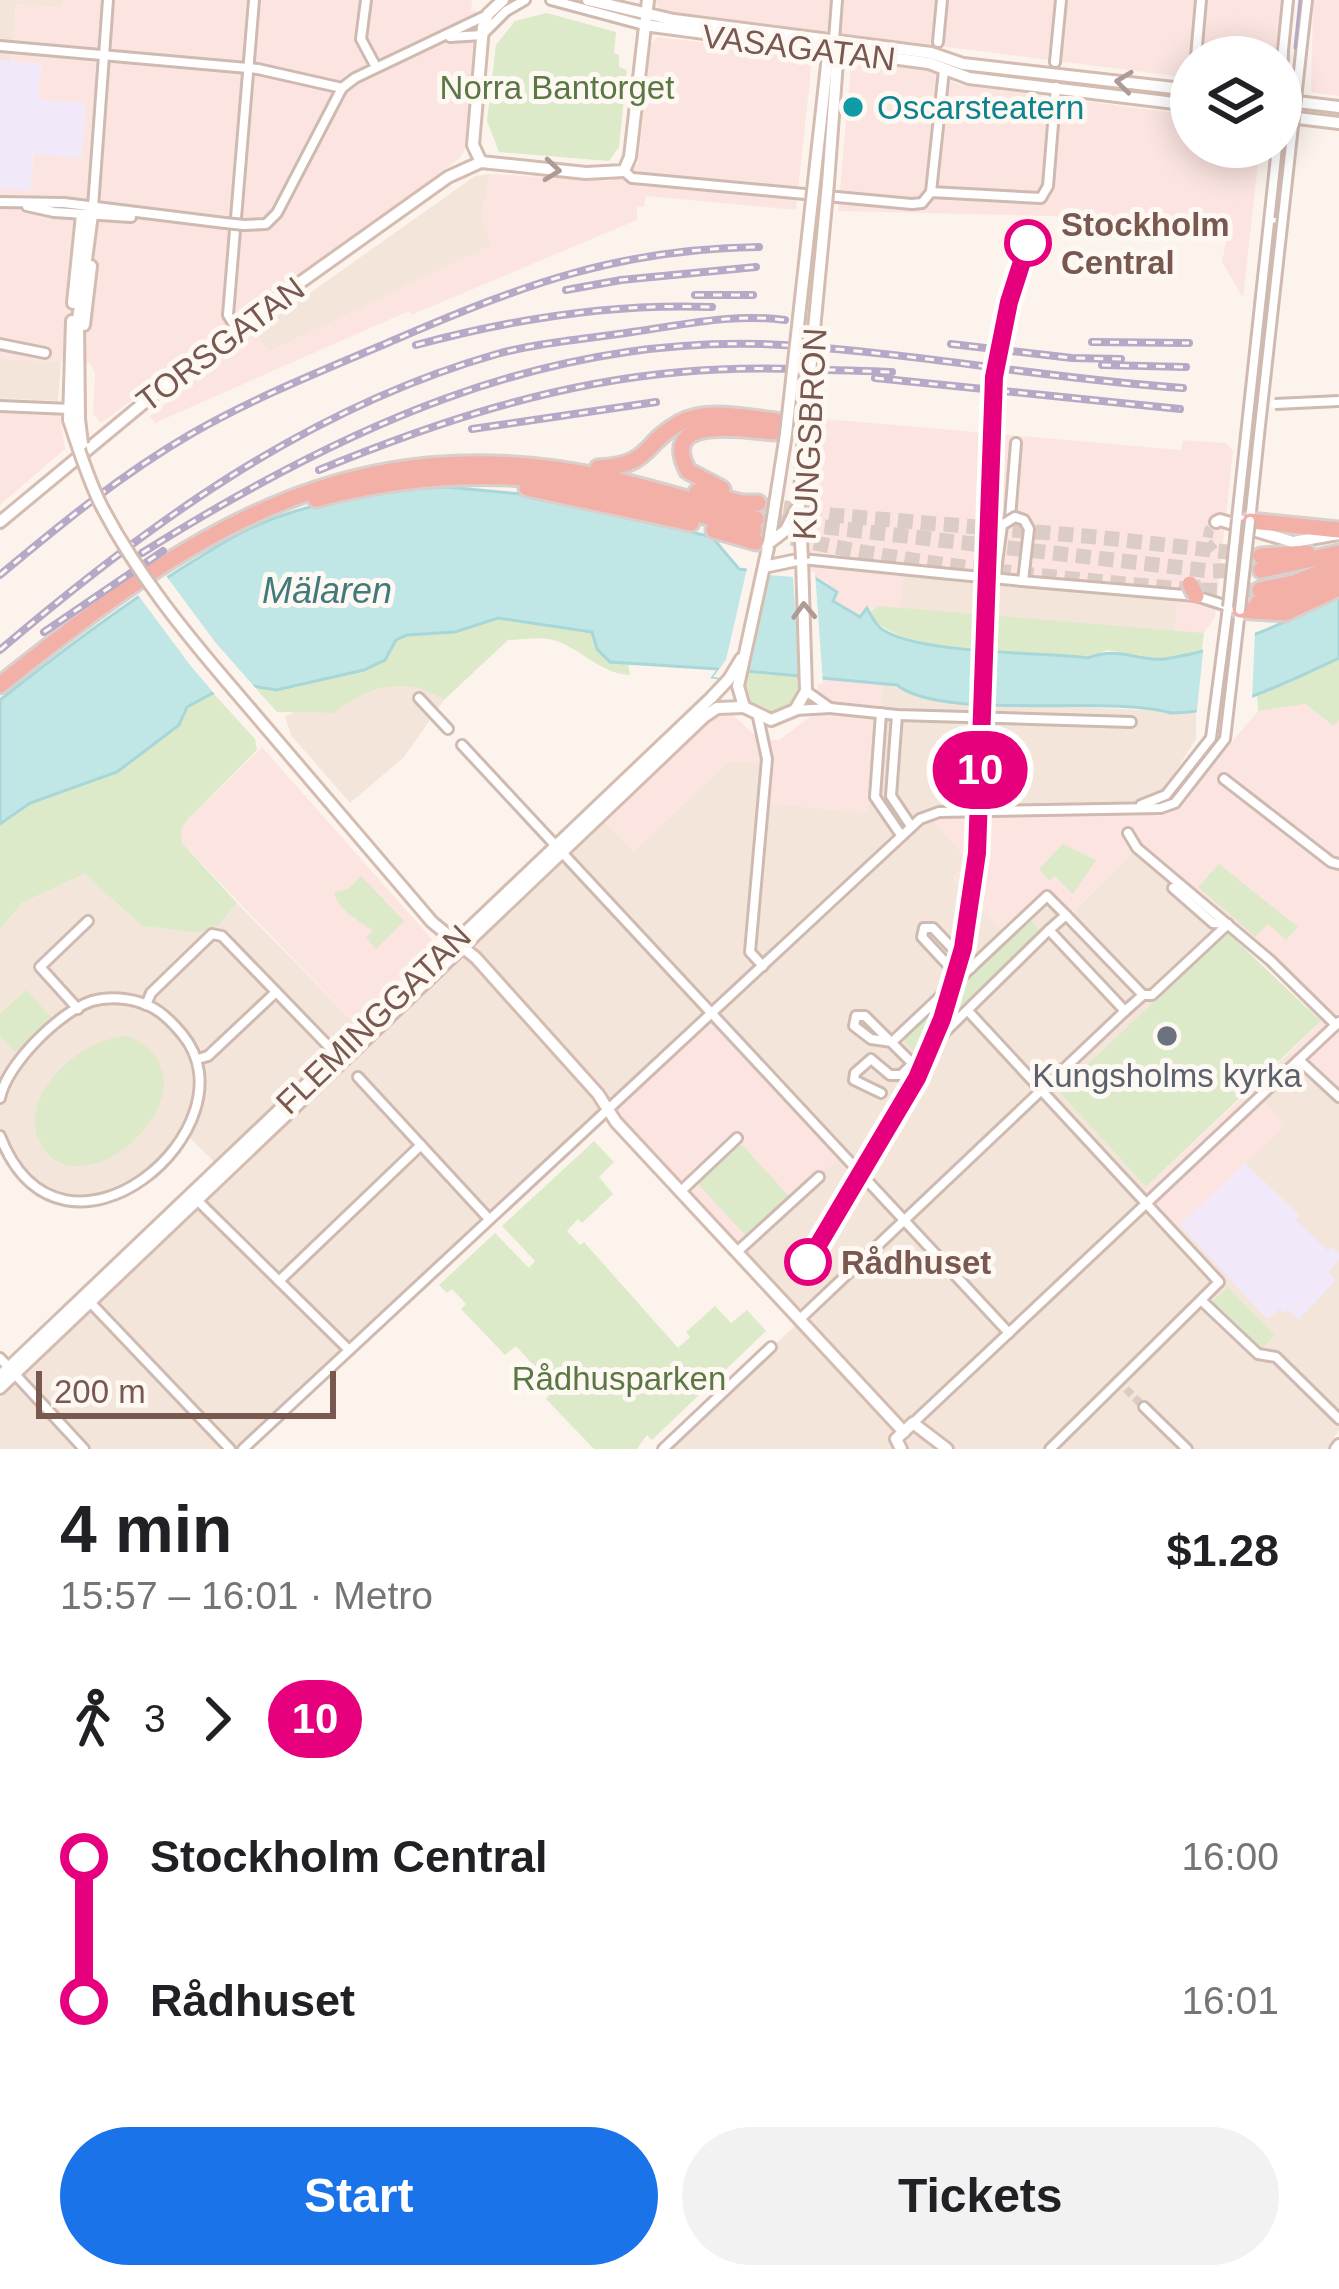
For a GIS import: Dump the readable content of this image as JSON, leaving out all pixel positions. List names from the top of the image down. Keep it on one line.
{"streets":{"main road":["VASAGATAN","TORSGATAN","KUNGSBRON","FLEMINGGATAN"]},"crossings":[["KUNGSBRON","FLEMINGGATAN"]],"water":["Mälaren"],"parks":["Norra Bantorget","Rådhusparken"],"places":["Oscarsteatern","Stockholm Central","Kungsholms kyrka","Rådhuset"],"lines":["metro line 10"],"scale_bar":"200 m","page":{"on_map":"10","scale":"200 m","heading":["4 min","15:57 – 16:01 · Metro","$1.28"],"legs":["3","10"],"list":[{"name":"Stockholm Central","value":"16:00"},{"name":"Rådhuset","value":"16:01"}],"buttons":["Start","Tickets"]}}
